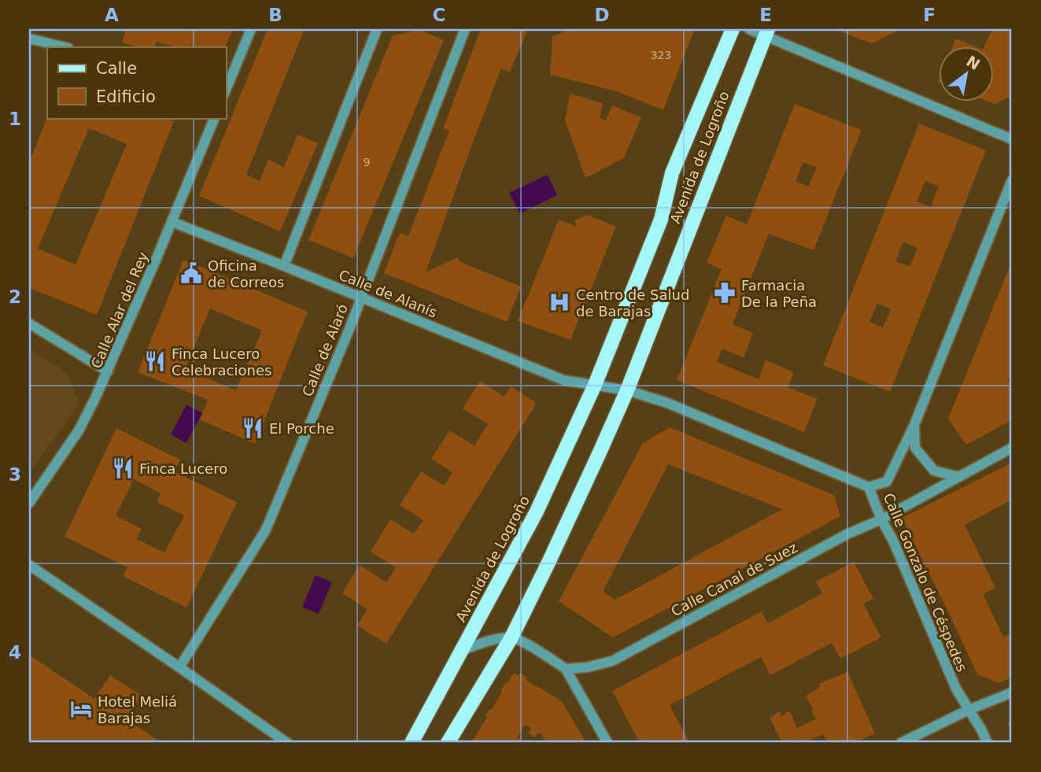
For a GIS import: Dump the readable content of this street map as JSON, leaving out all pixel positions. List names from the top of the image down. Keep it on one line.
{"streets":{"main road":["Avenida de Logroño"],"street":["Calle de Alanís","Calle Alar del Rey","Calle de Alaró","Calle Canal de Suez","Calle Gonzalo de Céspedes"]},"crossings":[["Avenida de Logroño","Calle de Alanís"],["Avenida de Logroño","Calle Gonzalo de Céspedes"],["Calle de Alanís","Calle Alar del Rey"],["Calle de Alanís","Calle de Alaró"],["Calle Canal de Suez","Calle Gonzalo de Céspedes"]],"places":{"public building":["Oficina de Correos"],"pharmacy":["Farmacia De la Peña"],"hospital":["Centro de Salud de Barajas"],"restaurant":["Finca Lucero Celebraciones","El Porche","Finca Lucero"],"hotel":["Hotel Meliá Barajas"]},"house_numbers":["323","9"],"legend":["Calle","Edificio"],"north":"top right","grid":{"columns":["A","B","C","D","E","F"],"rows":["1","2","3","4"]}}
